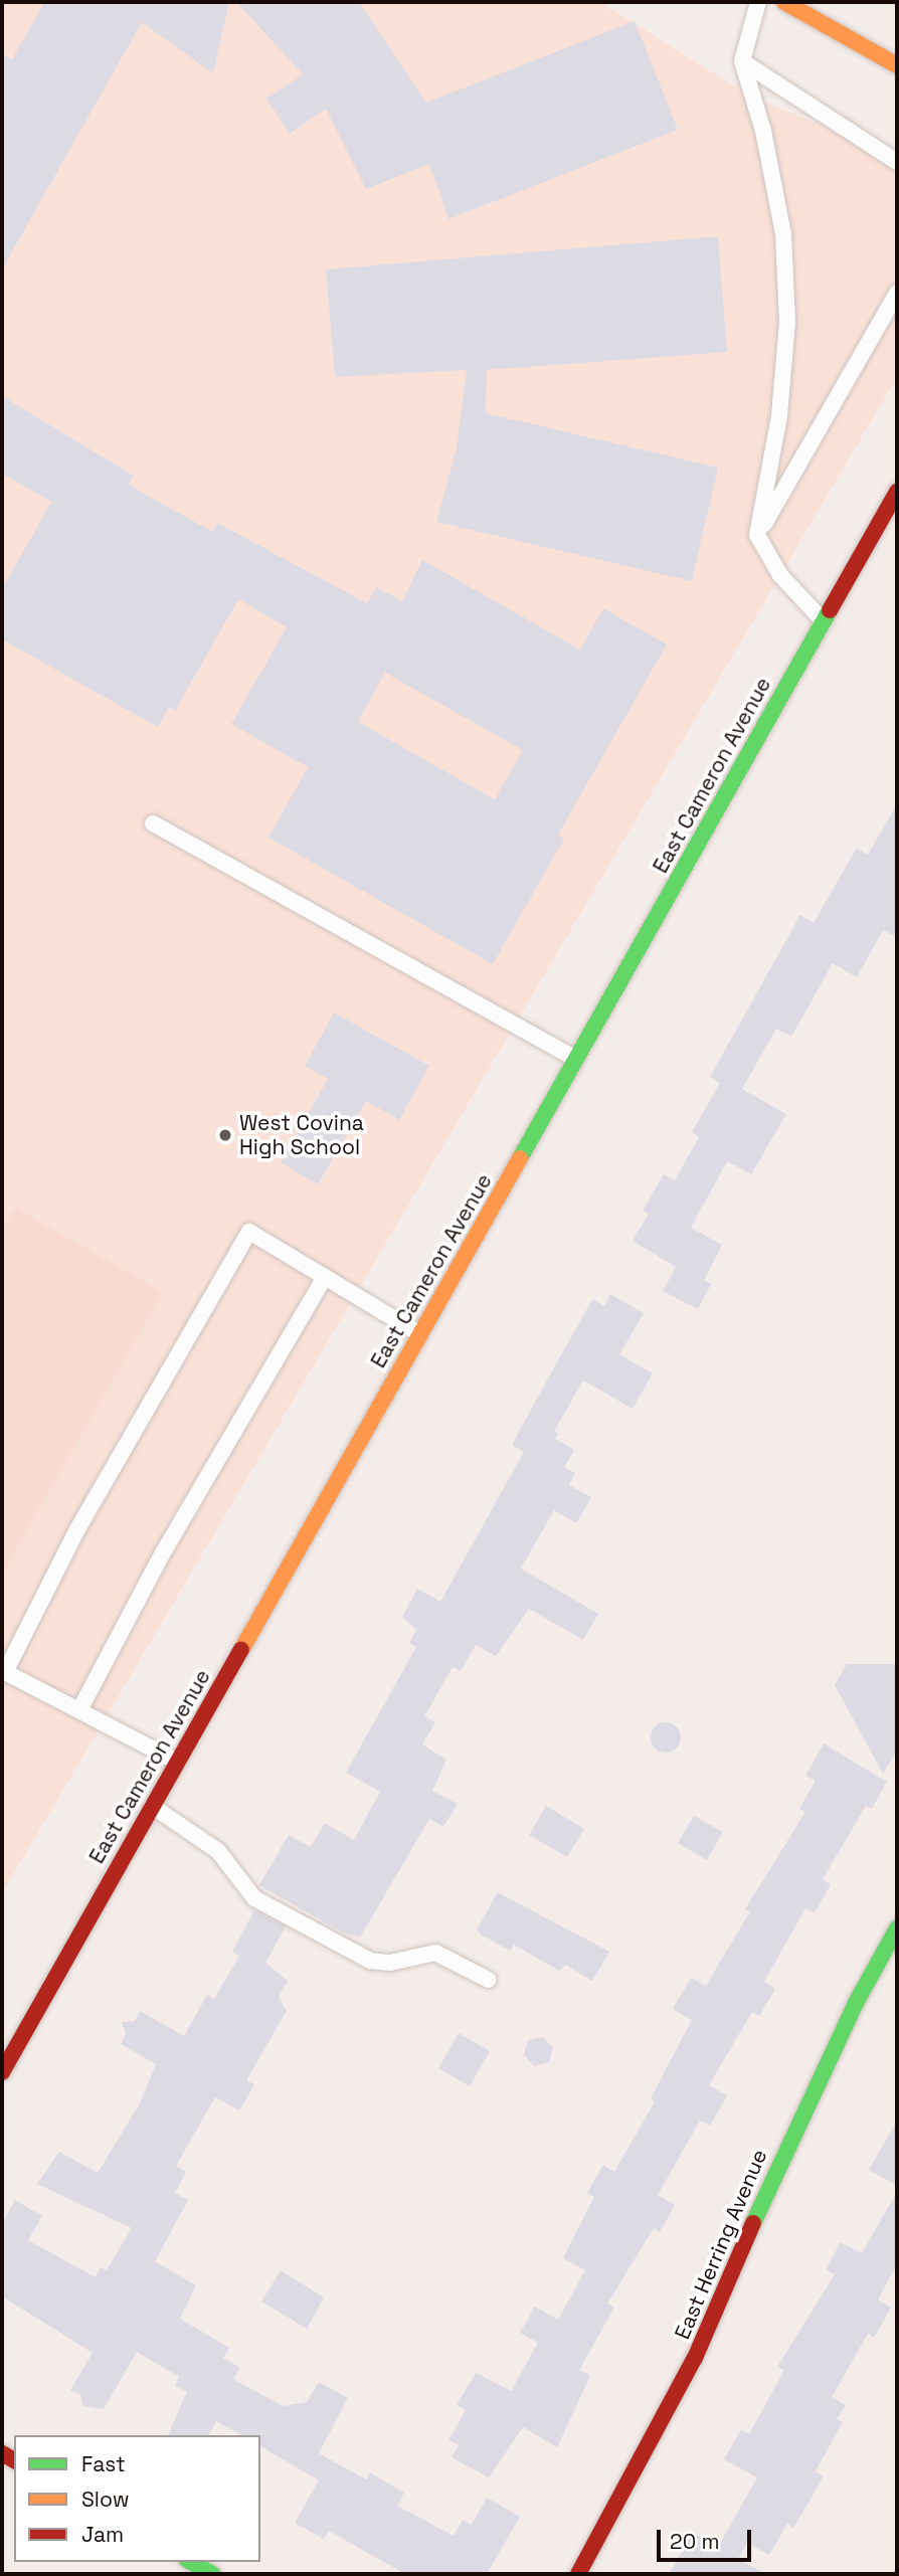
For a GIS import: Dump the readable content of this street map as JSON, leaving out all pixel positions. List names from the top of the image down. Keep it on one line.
{"streets":{"main road":["East Cameron Avenue","East Herring Avenue"]},"places":["West Covina High School"],"legend":["Fast","Slow","Jam"],"scale_bar":"20 m"}
